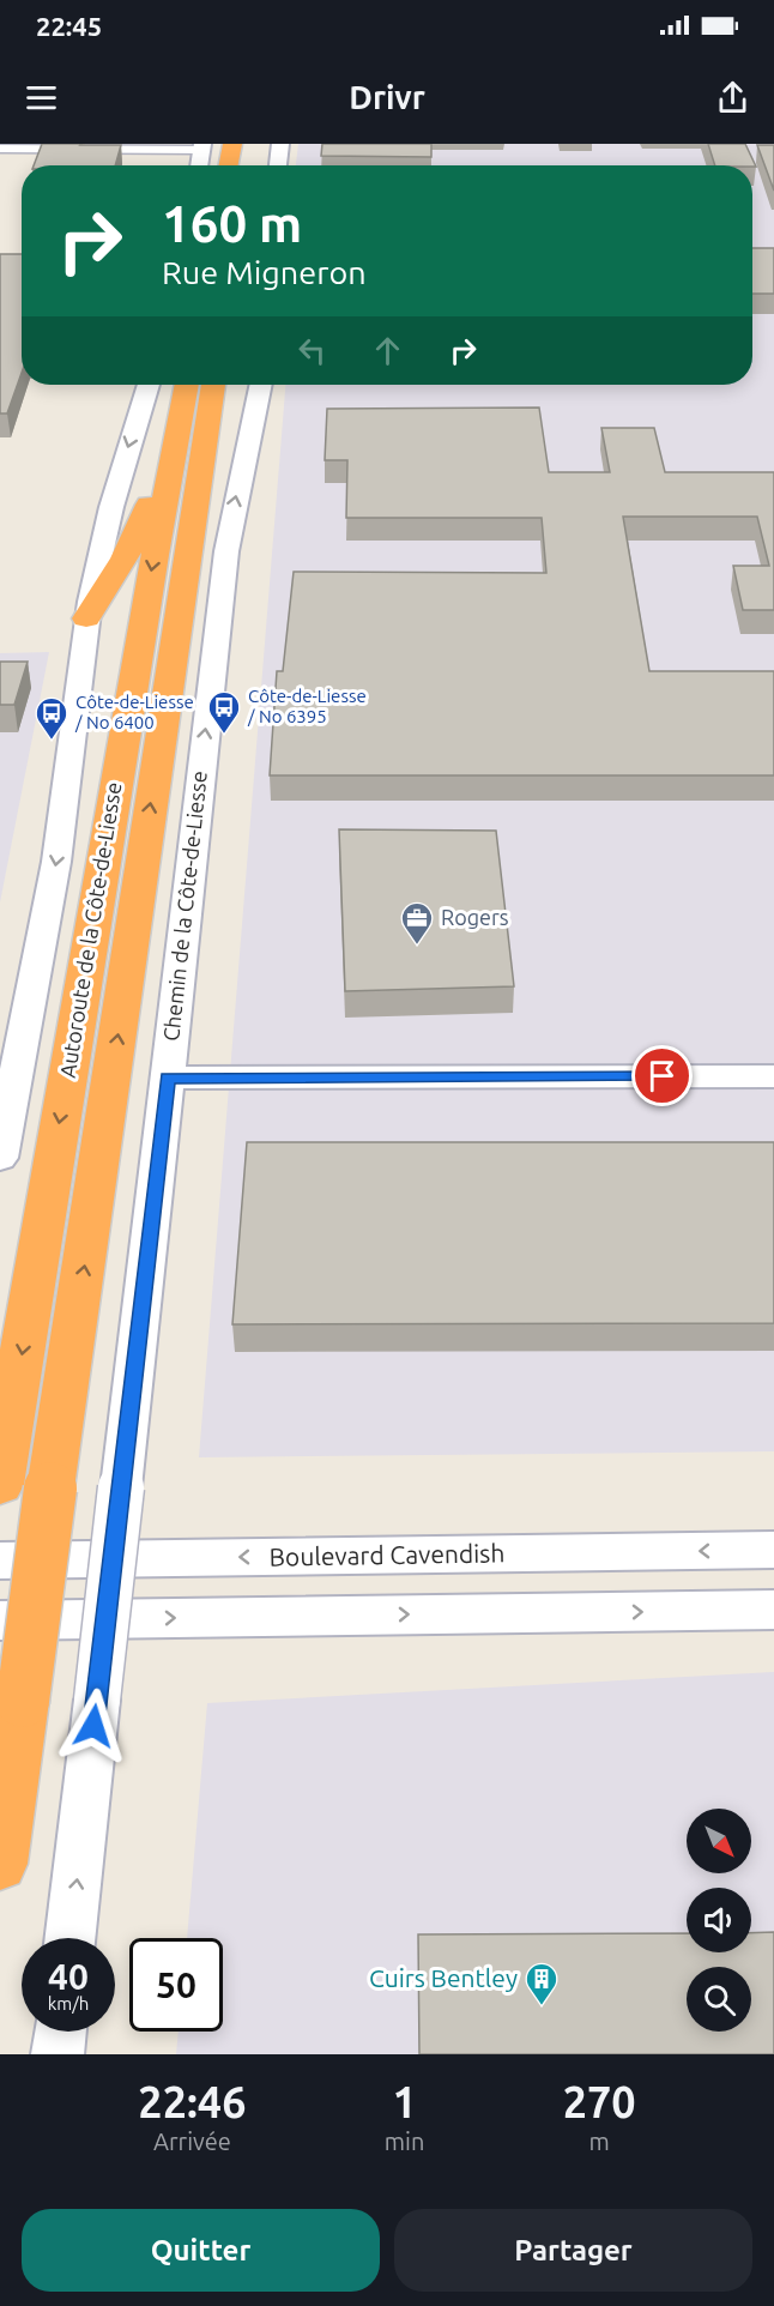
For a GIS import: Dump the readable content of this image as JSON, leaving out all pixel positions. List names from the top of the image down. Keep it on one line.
{"streets":{"highway":["Autoroute de la Côte-de-Liesse"],"main road":["Chemin de la Côte-de-Liesse","Boulevard Cavendish"]},"places":{"bus stop":["Côte-de-Liesse / No 6395","Côte-de-Liesse / No 6400"],"office":["Rogers"],"building":["Cuirs Bentley"]},"north":"bottom right","page":{"status":"22:45","header":"Drivr","turn":["160 m","Rue Migneron"],"speed":"40 km/h","limit":"50","eta":["22:46","Arrivée","1","min","270","m"],"buttons":["Quitter","Partager"]}}
